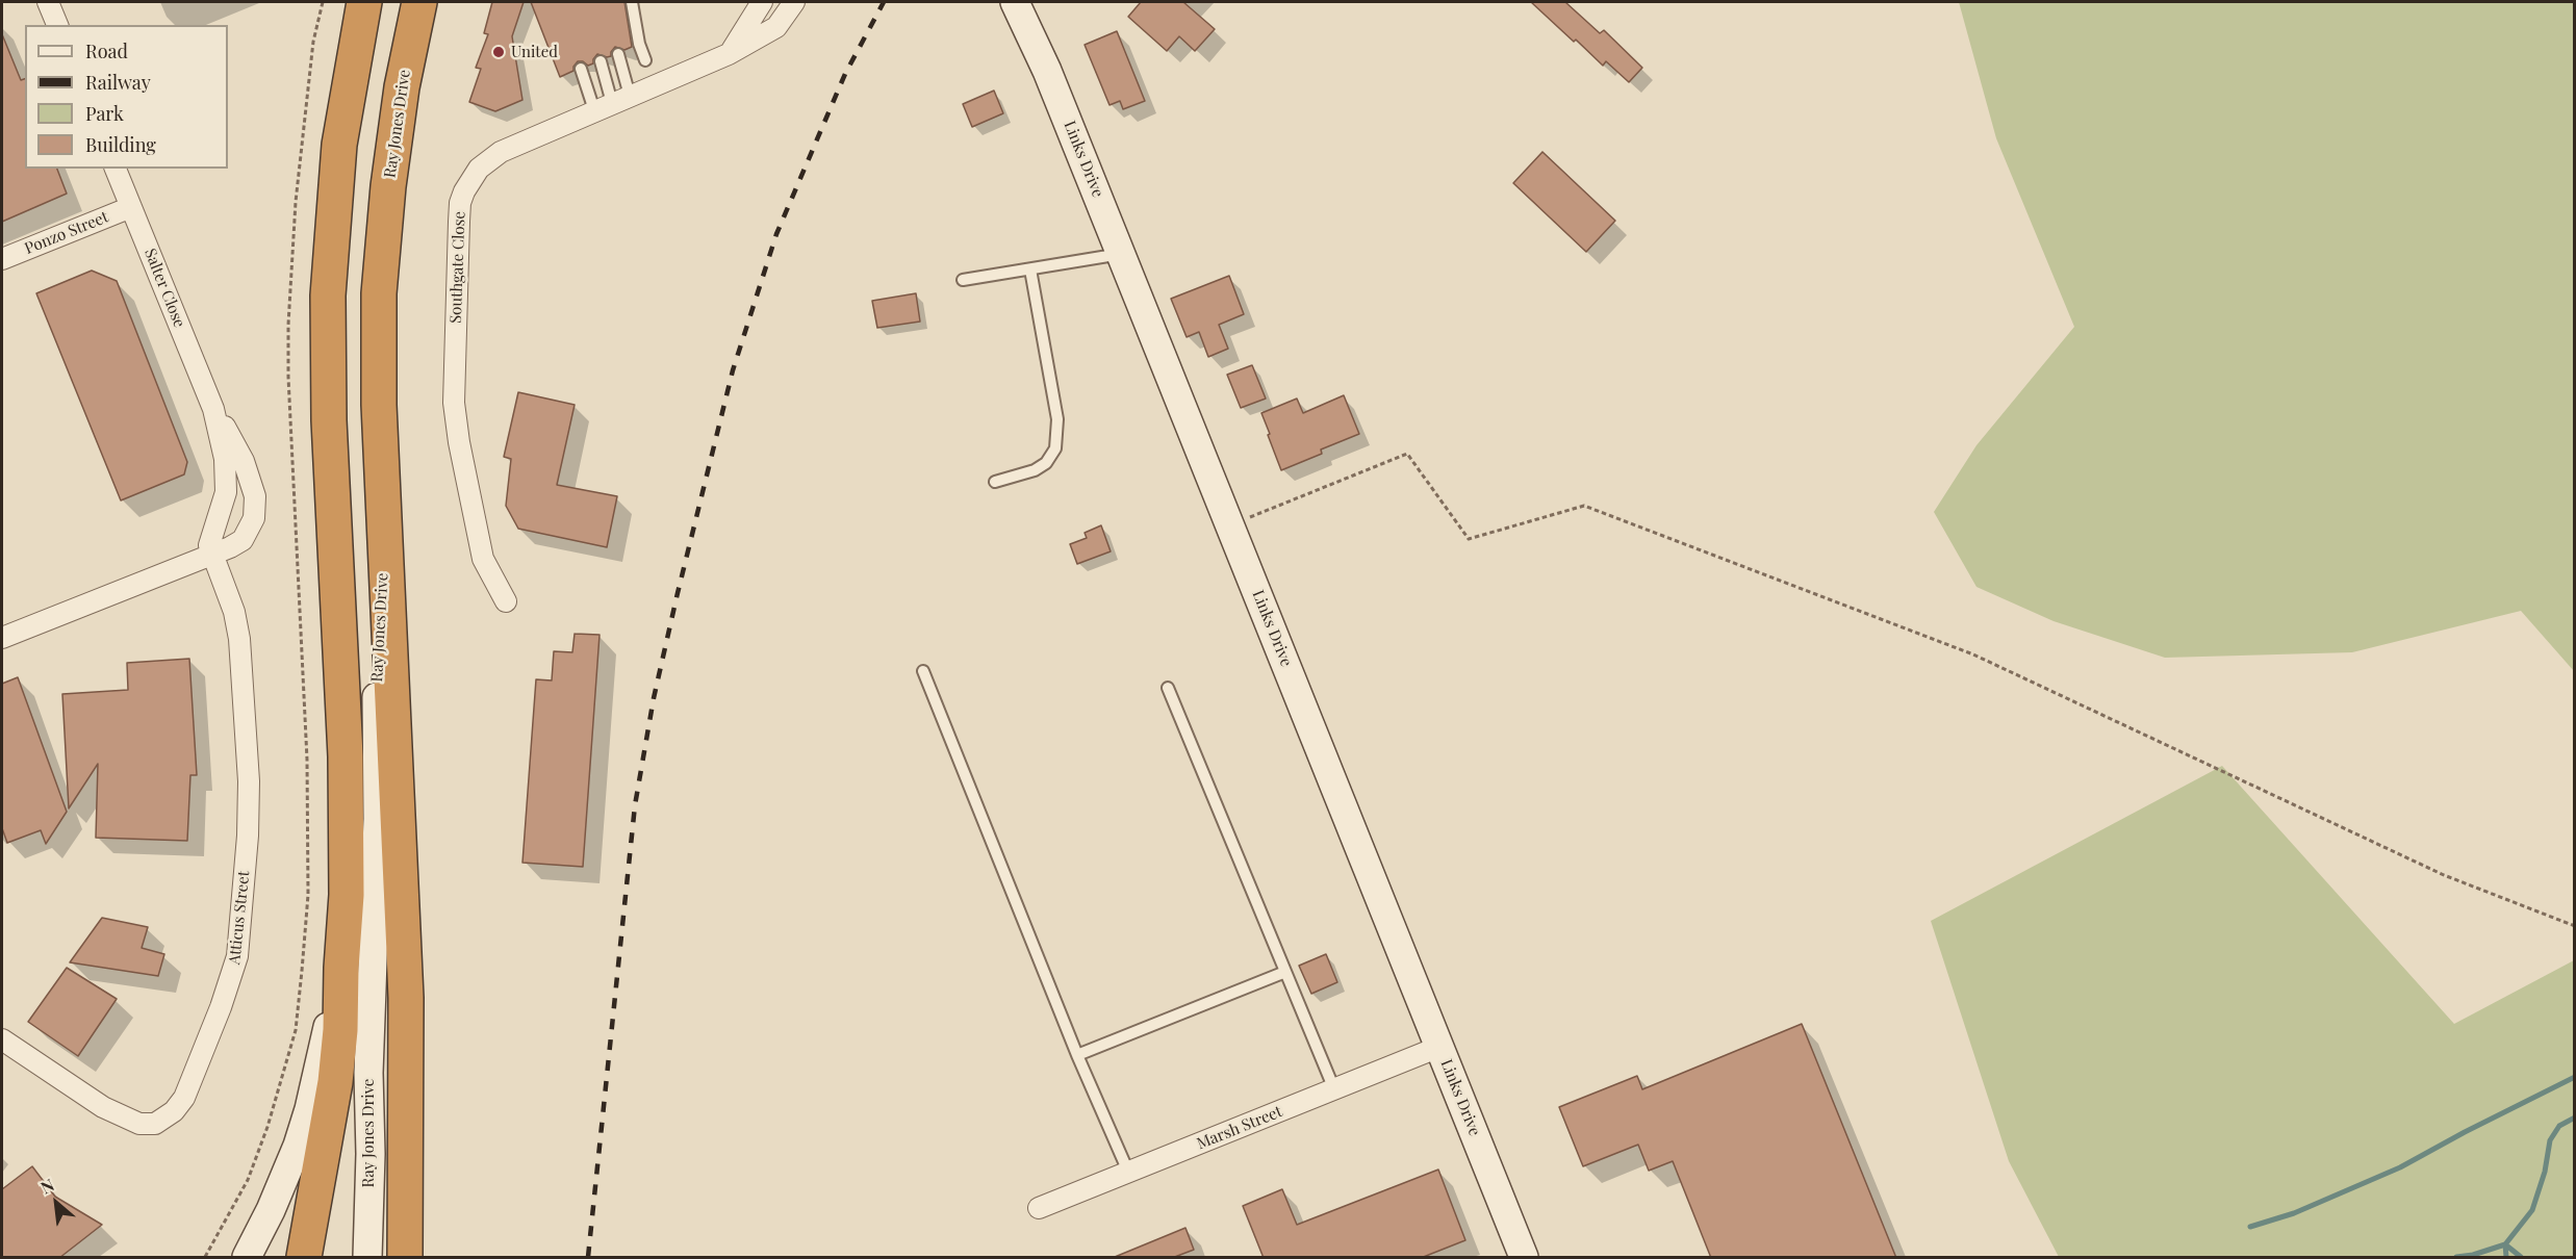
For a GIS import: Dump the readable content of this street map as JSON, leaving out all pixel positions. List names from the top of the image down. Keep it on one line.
{"streets":{"highway":["Ray Jones Drive"],"street":["Links Drive","Ponzo Street","Southgate Close","Salter Close","Atticus Street","Marsh Street"]},"crossings":[["Links Drive","Marsh Street"],["Ponzo Street","Salter Close"],["Salter Close","Atticus Street"]],"places":["United"],"legend":["Road","Railway","Park","Building"],"north":"top left"}
